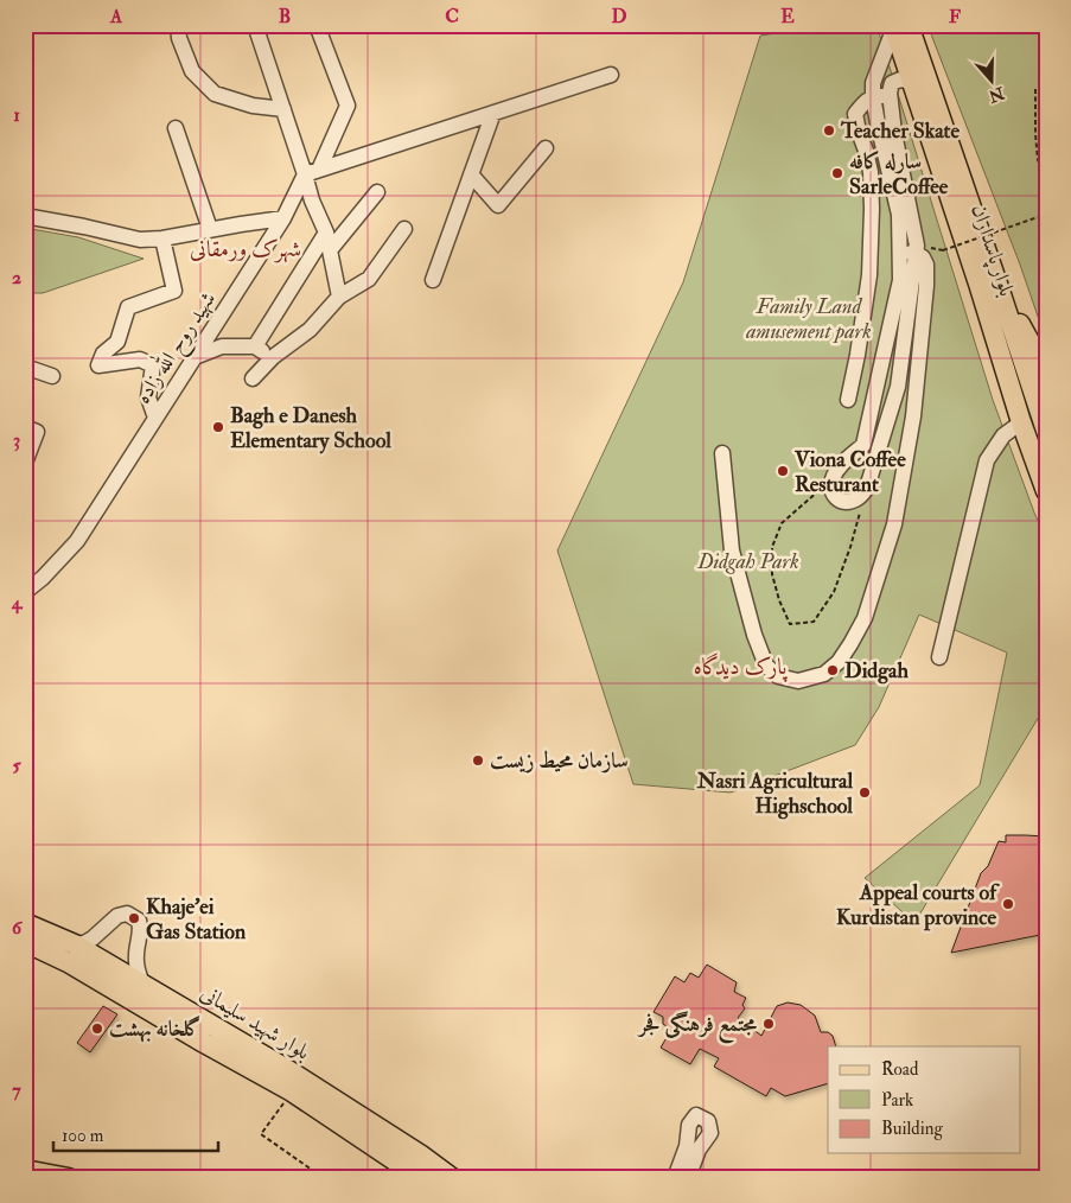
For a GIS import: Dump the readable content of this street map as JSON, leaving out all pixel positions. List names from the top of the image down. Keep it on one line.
{"streets":{"main road":["بلوار پاسداران","بلوار شهید سلیمانی"],"street":["شهید روح الله زاده"]},"districts":["شهرک ورمقانی","پارک دیدگاه"],"parks":["Family Land amusement park","Didgah Park"],"places":["Teacher Skate","سارله کافه SarleCoffee","Bagh e Danesh Elementary School","Viona Coffee Resturant","Didgah","سازمان محیط زیست","Nasri Agricultural Highschool","Appeal courts of Kurdistan province","Khaje'ei Gas Station","مجتمع فرهنگی فجر","گلخانه بهشت"],"legend":["Road","Park","Building"],"scale_bar":"100 m","north":"bottom","grid":{"columns":["A","B","C","D","E","F"],"rows":["1","2","3","4","5","6","7"]}}
